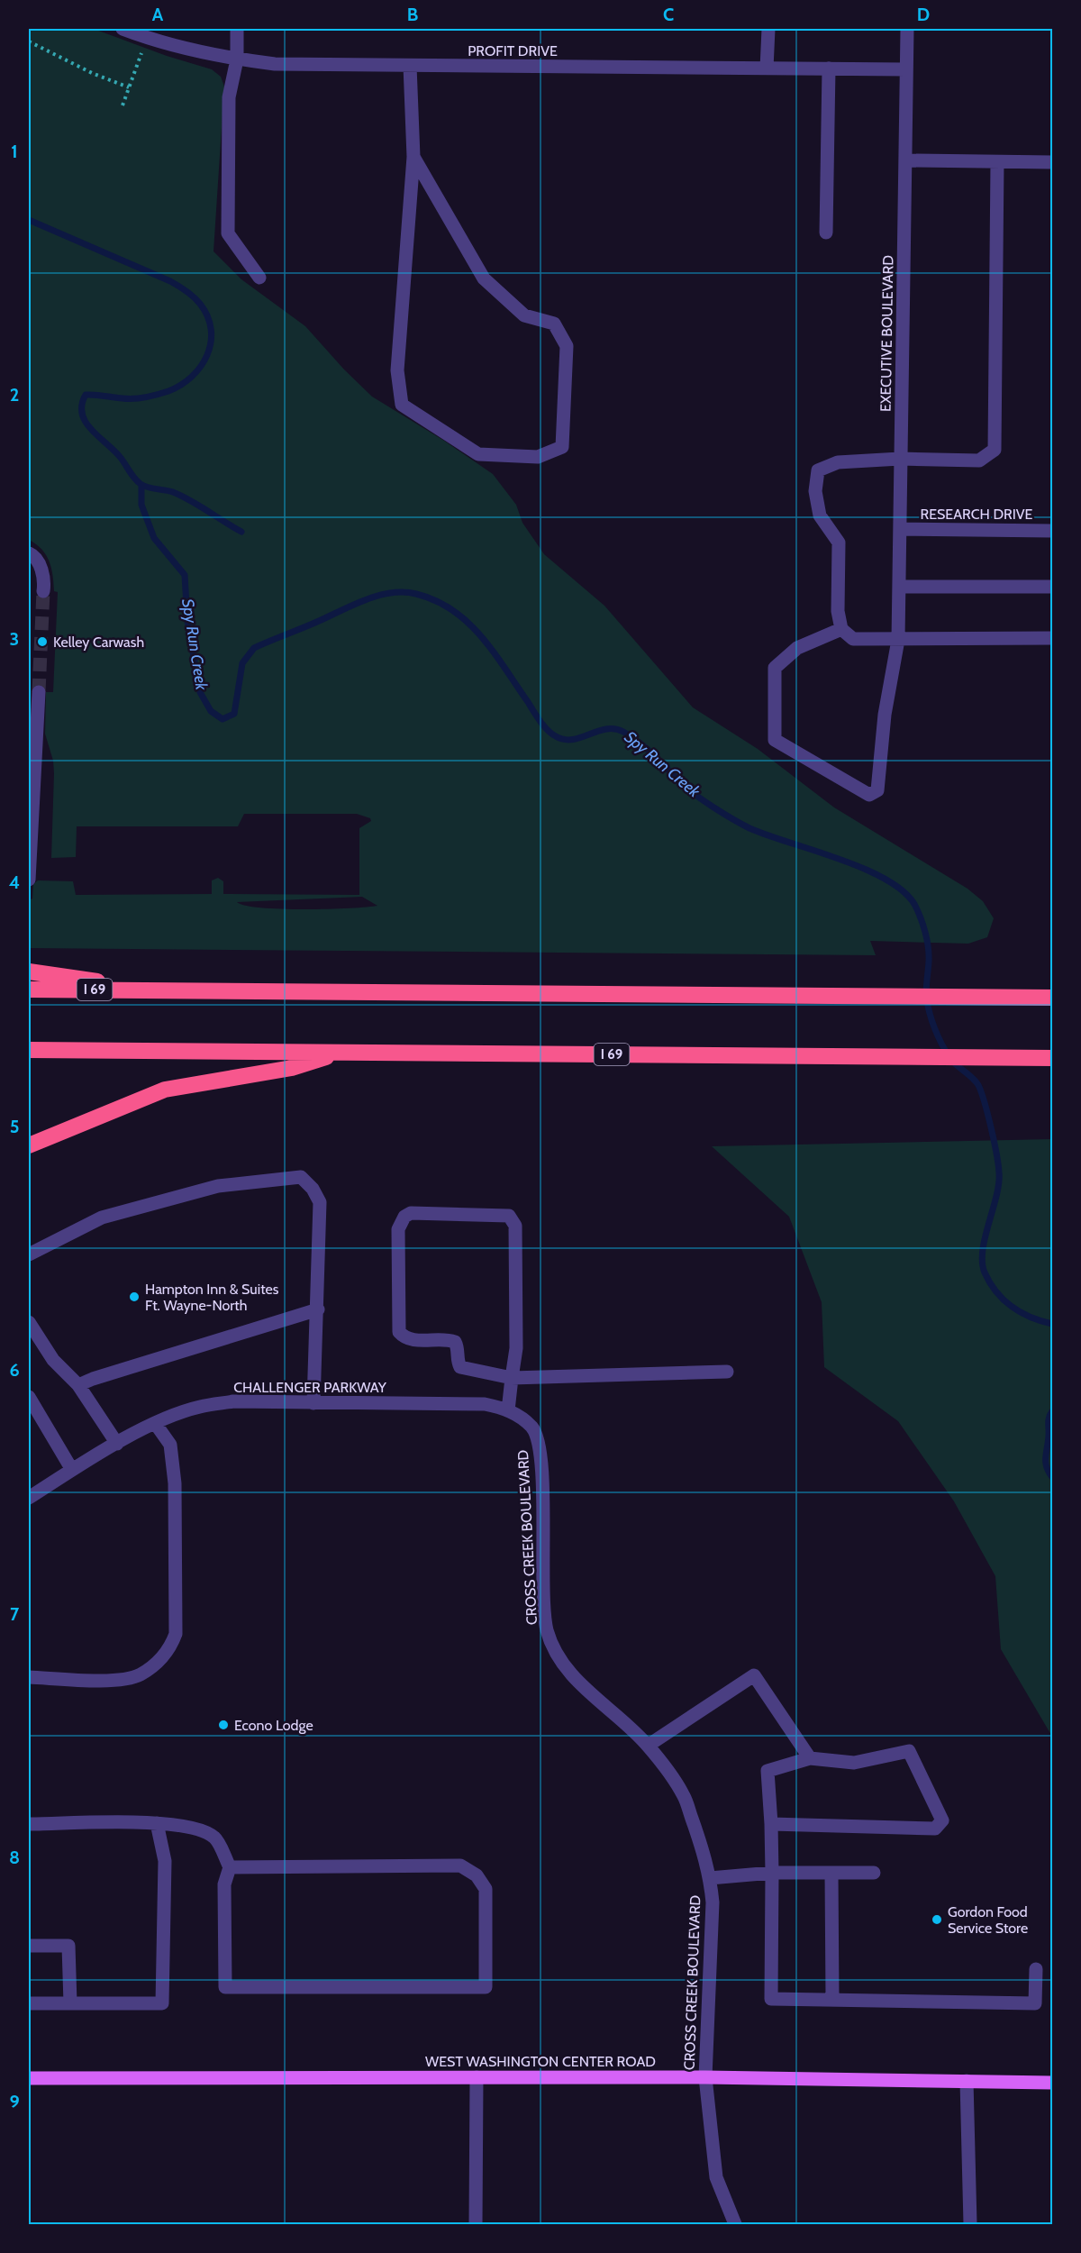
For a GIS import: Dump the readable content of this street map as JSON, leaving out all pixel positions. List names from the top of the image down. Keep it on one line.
{"streets":{"highway":["I 69"],"main road":["WEST WASHINGTON CENTER ROAD"],"street":["PROFIT DRIVE","EXECUTIVE BOULEVARD","RESEARCH DRIVE","CHALLENGER PARKWAY","CROSS CREEK BOULEVARD"]},"crossings":[["PROFIT DRIVE","EXECUTIVE BOULEVARD"],["EXECUTIVE BOULEVARD","RESEARCH DRIVE"],["CHALLENGER PARKWAY","CROSS CREEK BOULEVARD"],["CROSS CREEK BOULEVARD","WEST WASHINGTON CENTER ROAD"]],"water":["Spy Run Creek"],"places":["Kelley Carwash","Hampton Inn & Suites Ft. Wayne-North","Econo Lodge","Gordon Food Service Store"],"grid":{"columns":["A","B","C","D"],"rows":["1","2","3","4","5","6","7","8","9"]}}
